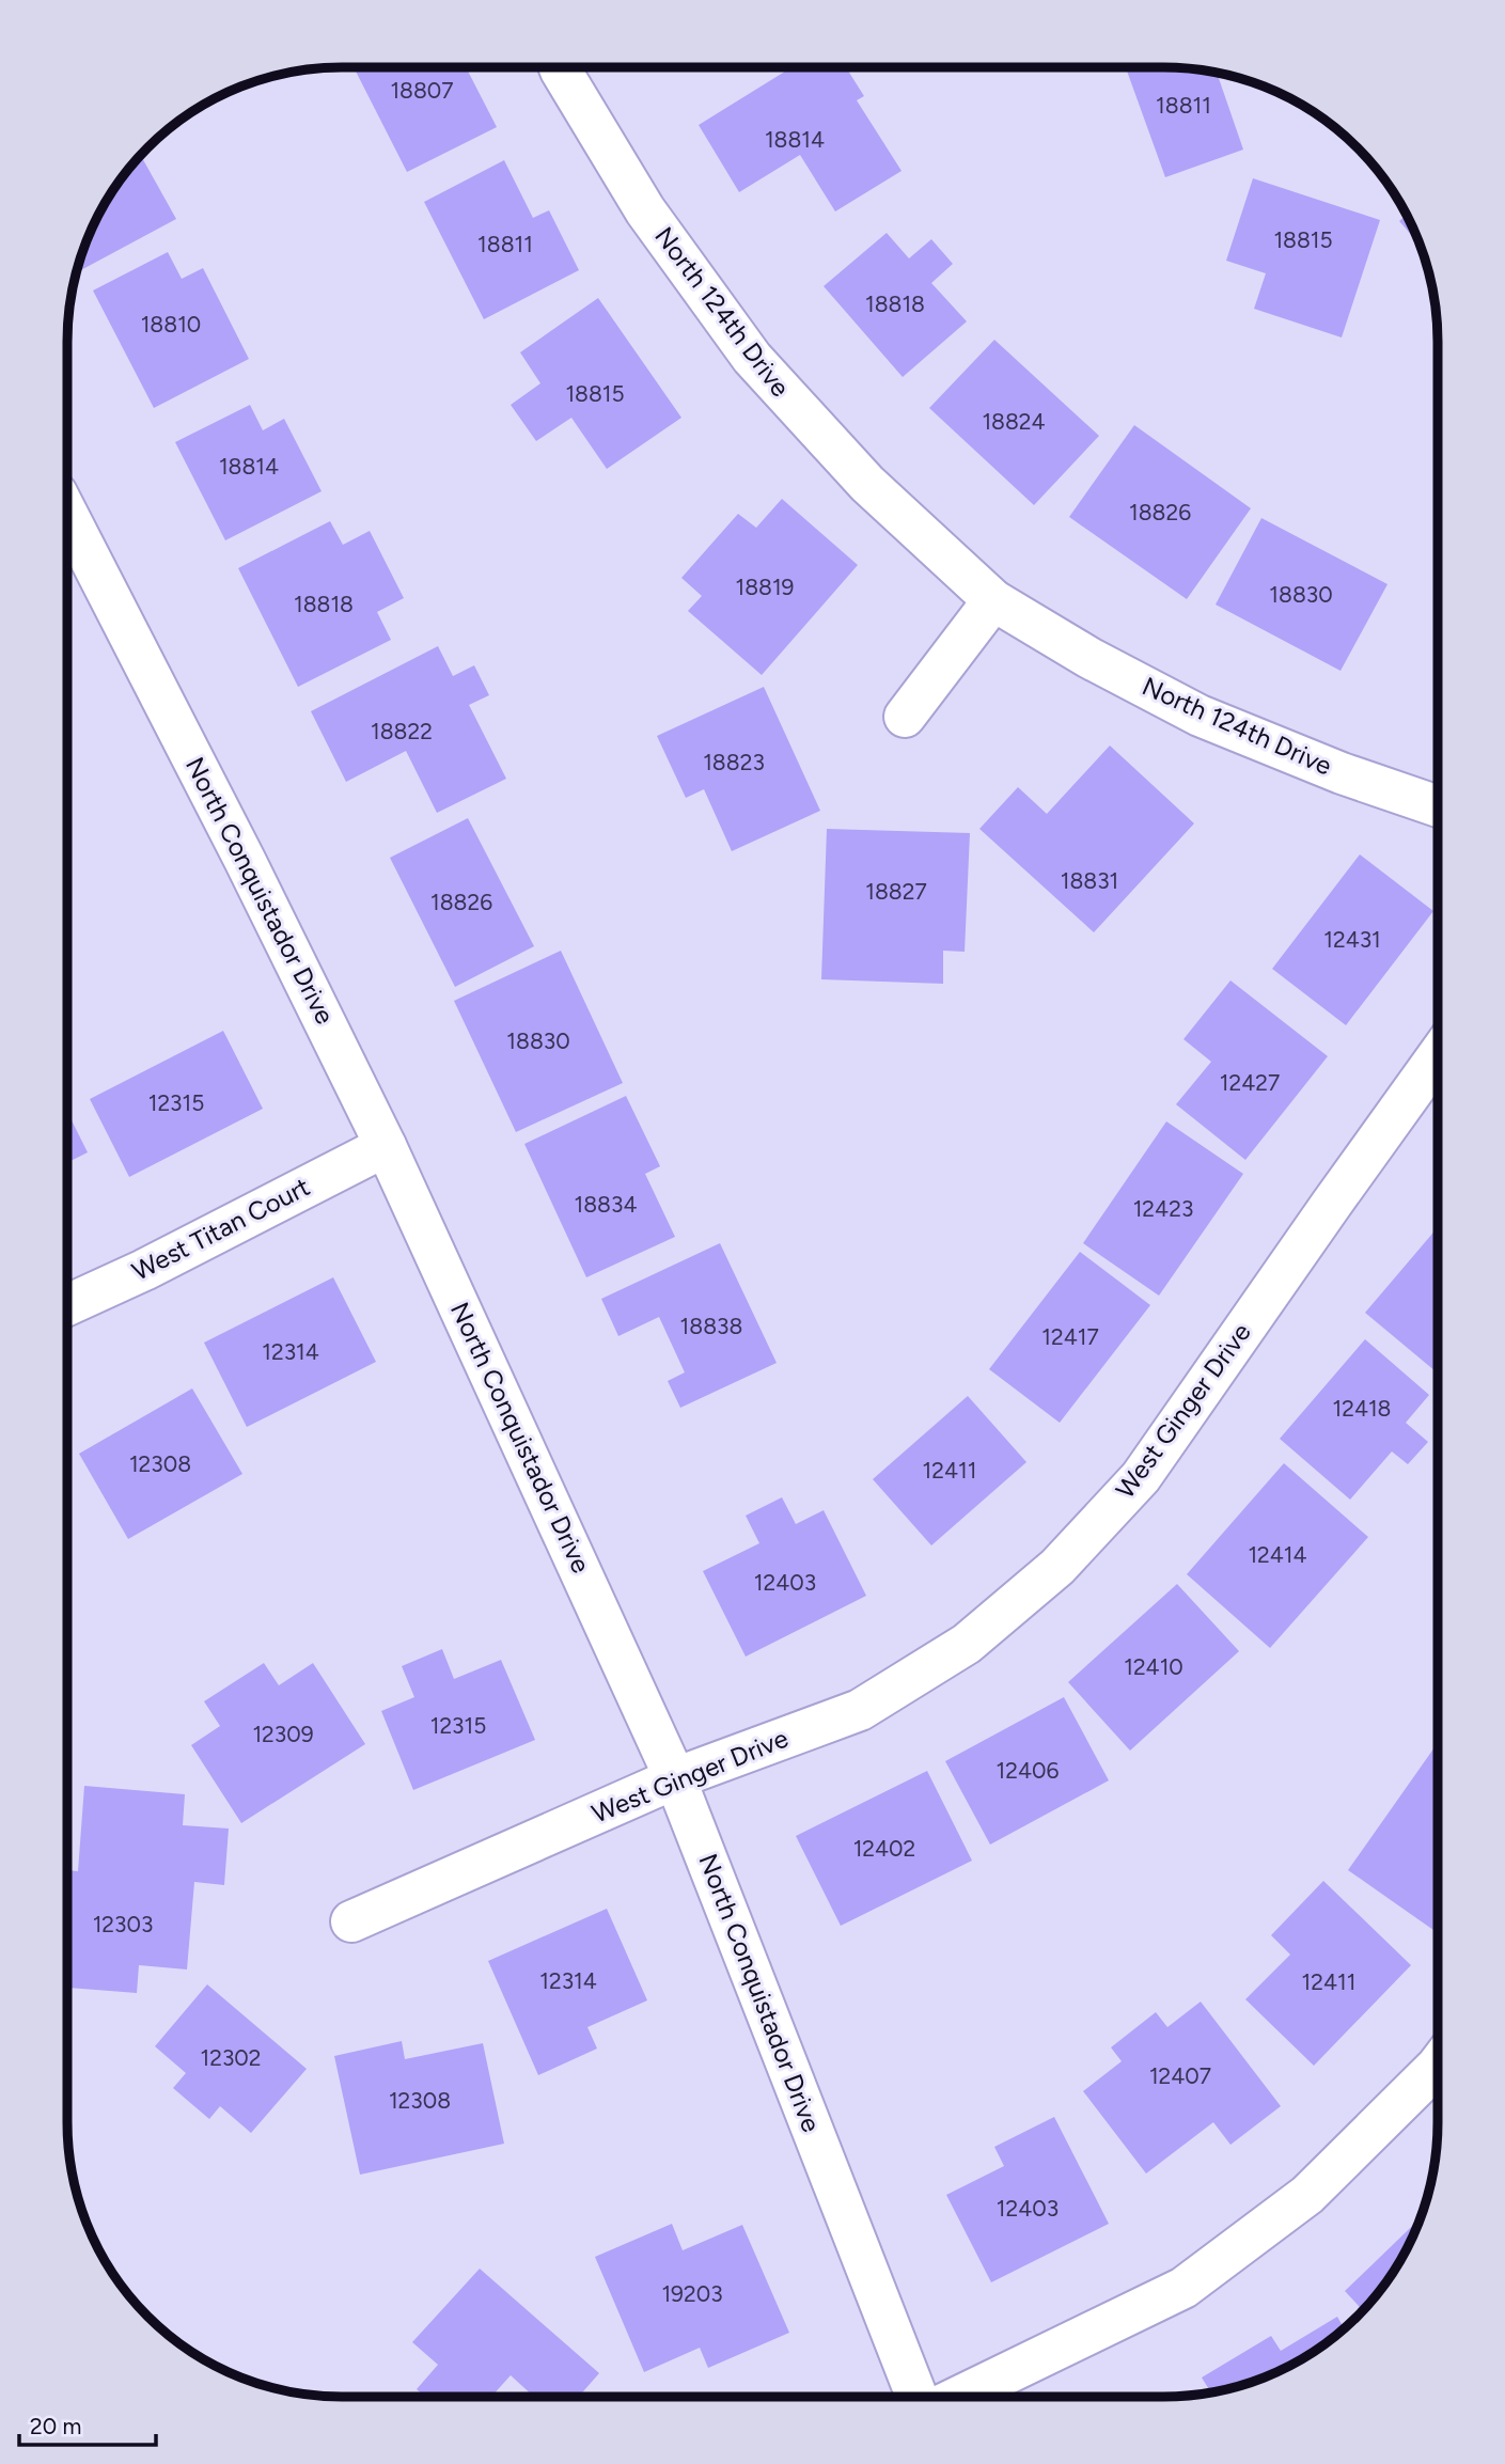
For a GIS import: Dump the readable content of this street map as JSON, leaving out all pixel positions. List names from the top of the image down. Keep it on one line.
{"streets":{"street":["North 124th Drive","North Conquistador Drive","West Titan Court","West Ginger Drive"]},"crossings":[["North Conquistador Drive","West Titan Court"],["North Conquistador Drive","West Ginger Drive"]],"house_numbers":["18807","18811","18814","18815","18811","18818","18810","18815","18824","18814","18826","18819","18830","18818","18822","18823","18831","18827","18826","12431","18830","12427","12315","18834","12423","18838","12417","12314","12418","12308","12411","12414","12403","12410","12315","12309","12406","12402","12303","12314","12411","12302","12407","12308","12403","19203"],"scale_bar":"20 m"}
